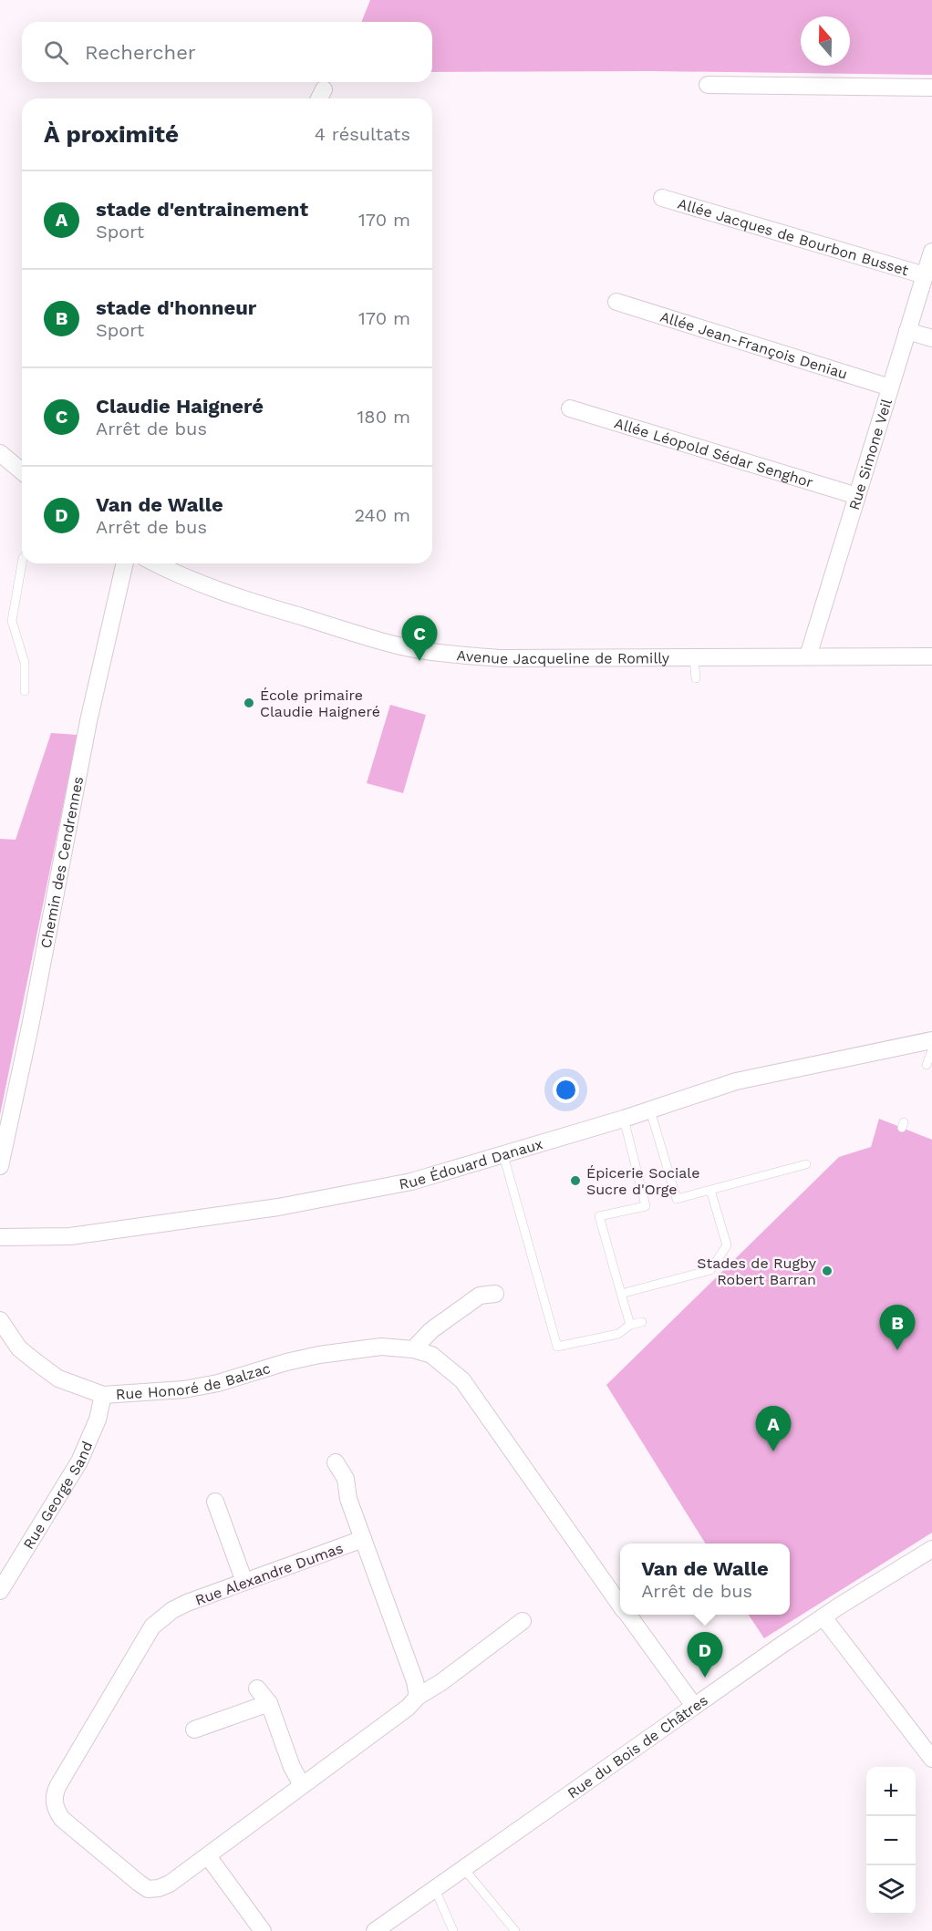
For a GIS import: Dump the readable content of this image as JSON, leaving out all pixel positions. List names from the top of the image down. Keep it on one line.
{"streets":{"street":["Allée Jacques de Bourbon Busset","Allée Jean-François Deniau","Allée Léopold Sédar Senghor","Rue Simone Veil","Avenue Jacqueline de Romilly","Chemin des Cendrennes","Rue Édouard Danaux","Rue Honoré de Balzac","Rue George Sand","Rue Alexandre Dumas","Rue du Bois de Châtres"]},"crossings":[["Allée Jacques de Bourbon Busset","Rue Simone Veil"],["Allée Jean-François Deniau","Rue Simone Veil"],["Allée Léopold Sédar Senghor","Rue Simone Veil"],["Rue Simone Veil","Avenue Jacqueline de Romilly"],["Rue Honoré de Balzac","Rue George Sand"],["Rue Honoré de Balzac","Rue du Bois de Châtres"]],"places":["École primaire Claudie Haigneré","Épicerie Sociale Sucre d'Orge","Stades de Rugby Robert Barran"],"north":"top","page":{"search":"Rechercher","heading":["À proximité","4 résultats"],"list":[{"mark":"A","name":"stade d'entrainement","note":"Sport","value":"170 m"},{"mark":"B","name":"stade d'honneur","note":"Sport","value":"170 m"},{"mark":"C","name":"Claudie Haigneré","note":"Arrêt de bus","value":"180 m"},{"mark":"D","name":"Van de Walle","note":"Arrêt de bus","value":"240 m"}],"pins":["C","B","A","D"],"popup":["Van de Walle","Arrêt de bus"],"map_buttons":["+","−"]}}
